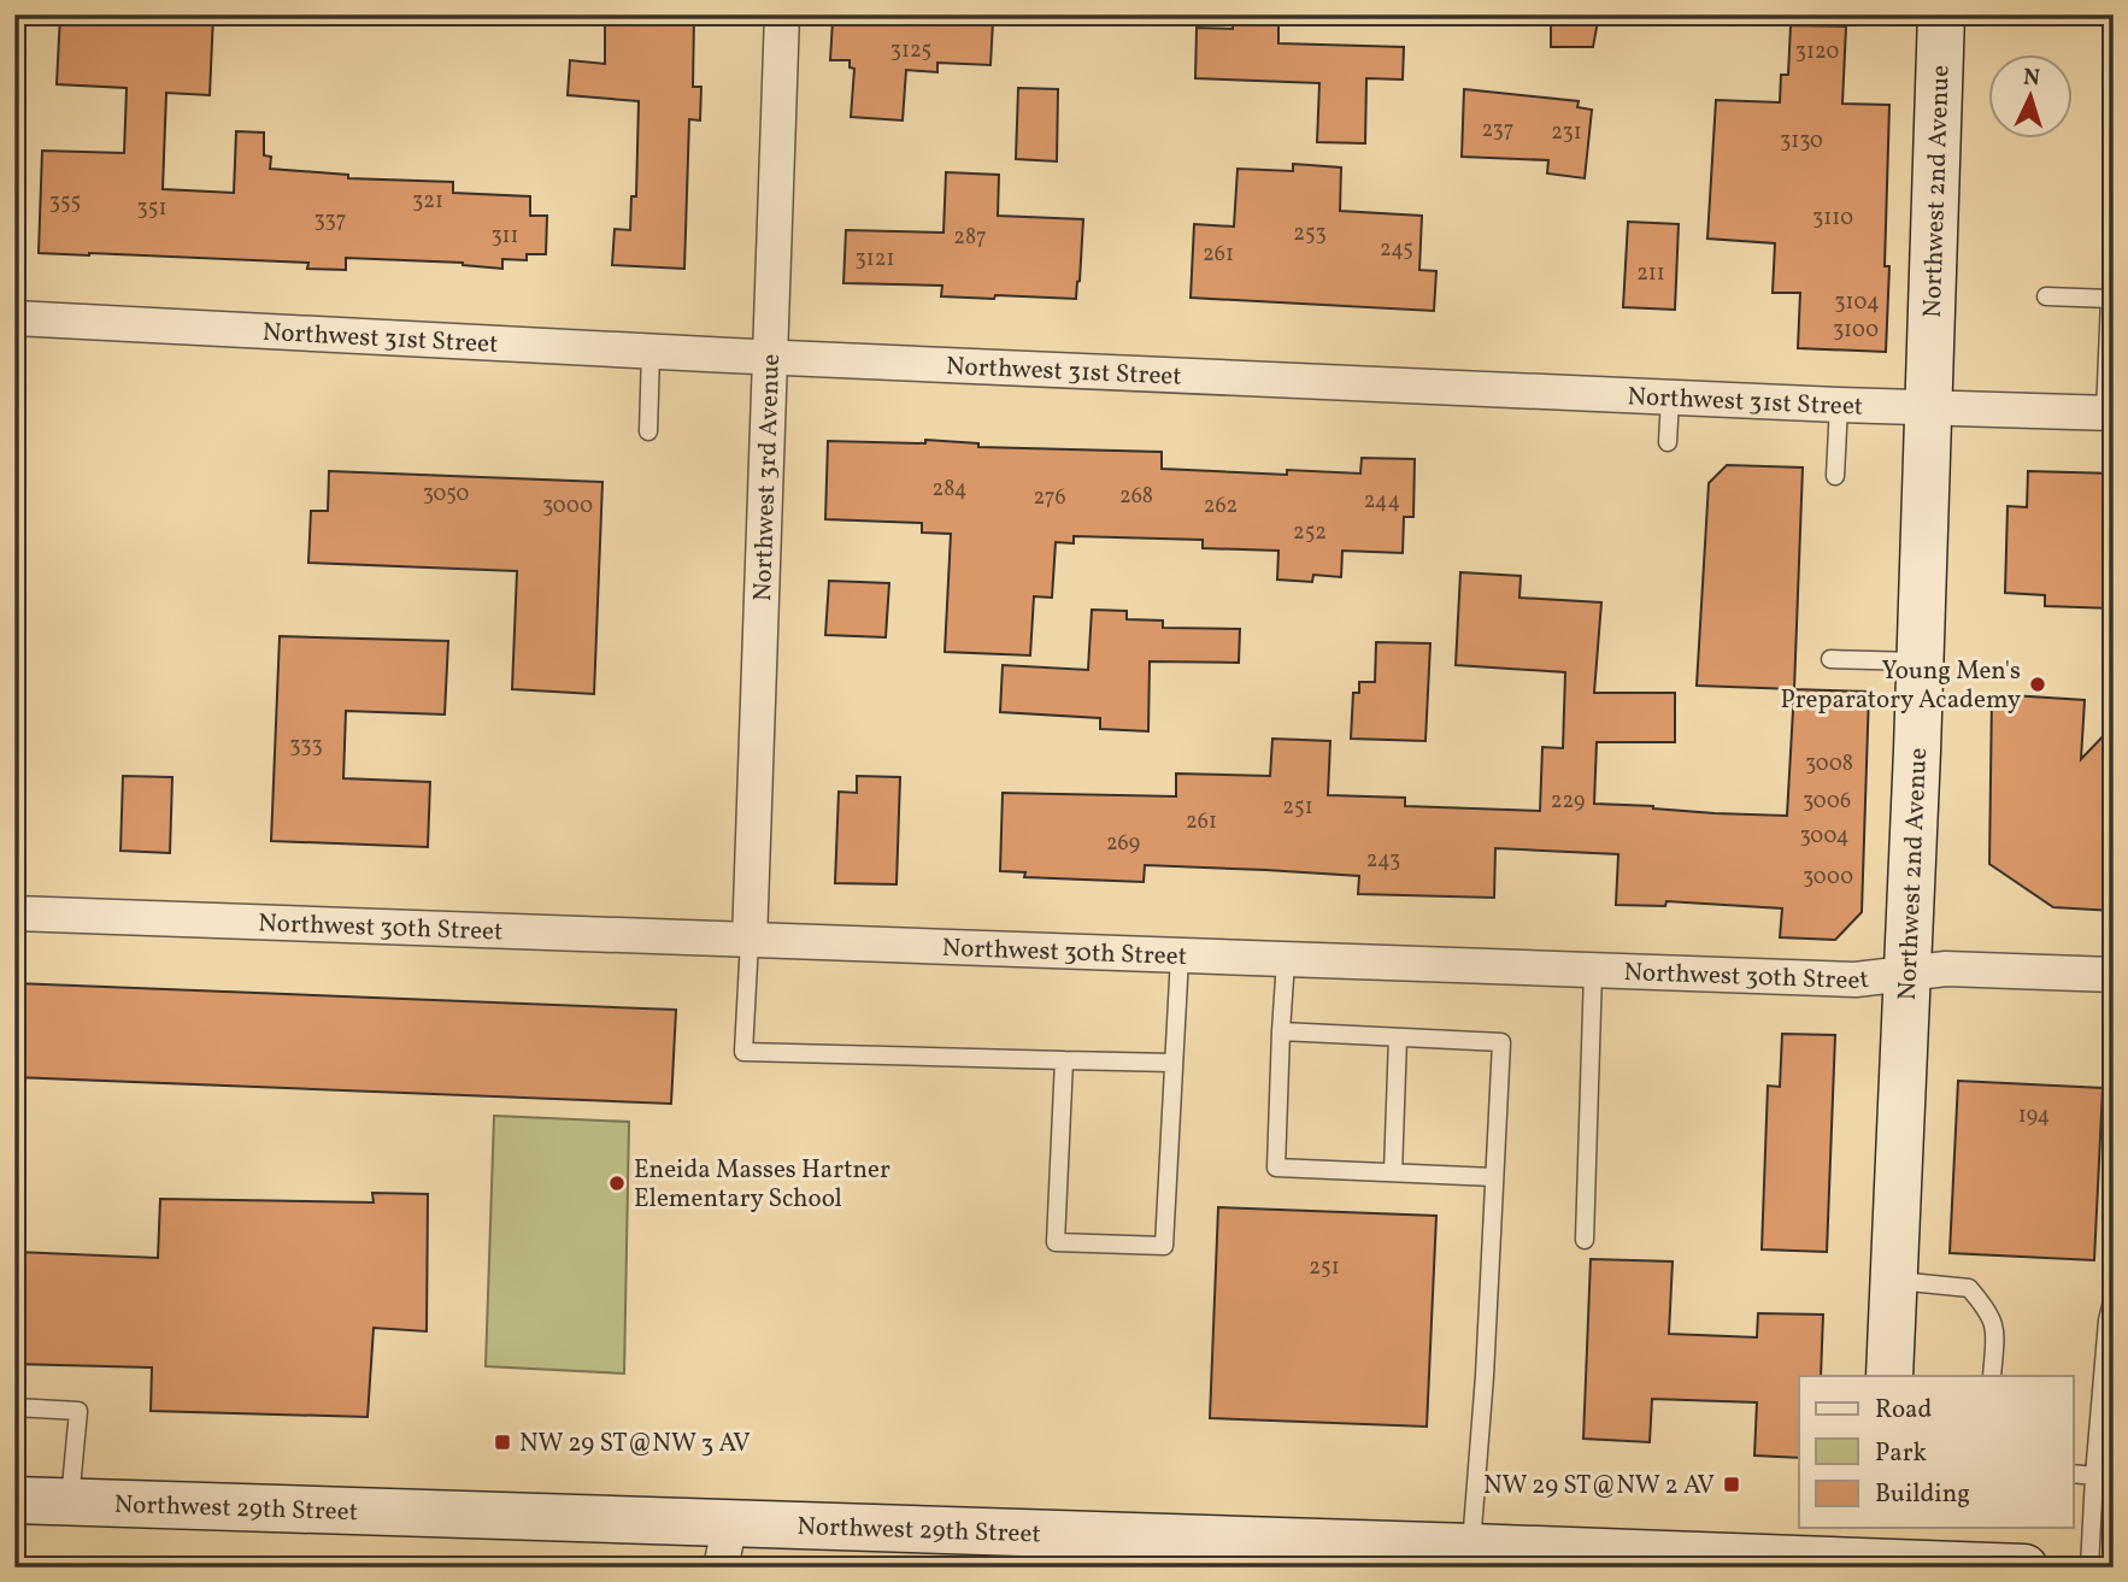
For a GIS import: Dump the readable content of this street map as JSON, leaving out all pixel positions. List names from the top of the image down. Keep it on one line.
{"streets":{"street":["Northwest 2nd Avenue","Northwest 31st Street","Northwest 3rd Avenue","Northwest 30th Street","Northwest 29th Street"]},"crossings":[["Northwest 2nd Avenue","Northwest 31st Street"],["Northwest 2nd Avenue","Northwest 30th Street"],["Northwest 31st Street","Northwest 3rd Avenue"],["Northwest 3rd Avenue","Northwest 30th Street"]],"places":{"other":["Young Men's Preparatory Academy","Eneida Masses Hartner Elementary School"],"transit":["NW 29 ST@NW 3 AV","NW 29 ST@NW 2 AV"]},"house_numbers":["3125","3120","237","231","3130","321","355","351","3110","337","253","311","287","245","261","3121","211","3104","3100","284","3050","268","276","244","3000","262","252","333","3008","229","3006","251","261","3004","269","243","3000","194","251"],"legend":["Road","Park","Building"],"north":"top"}
